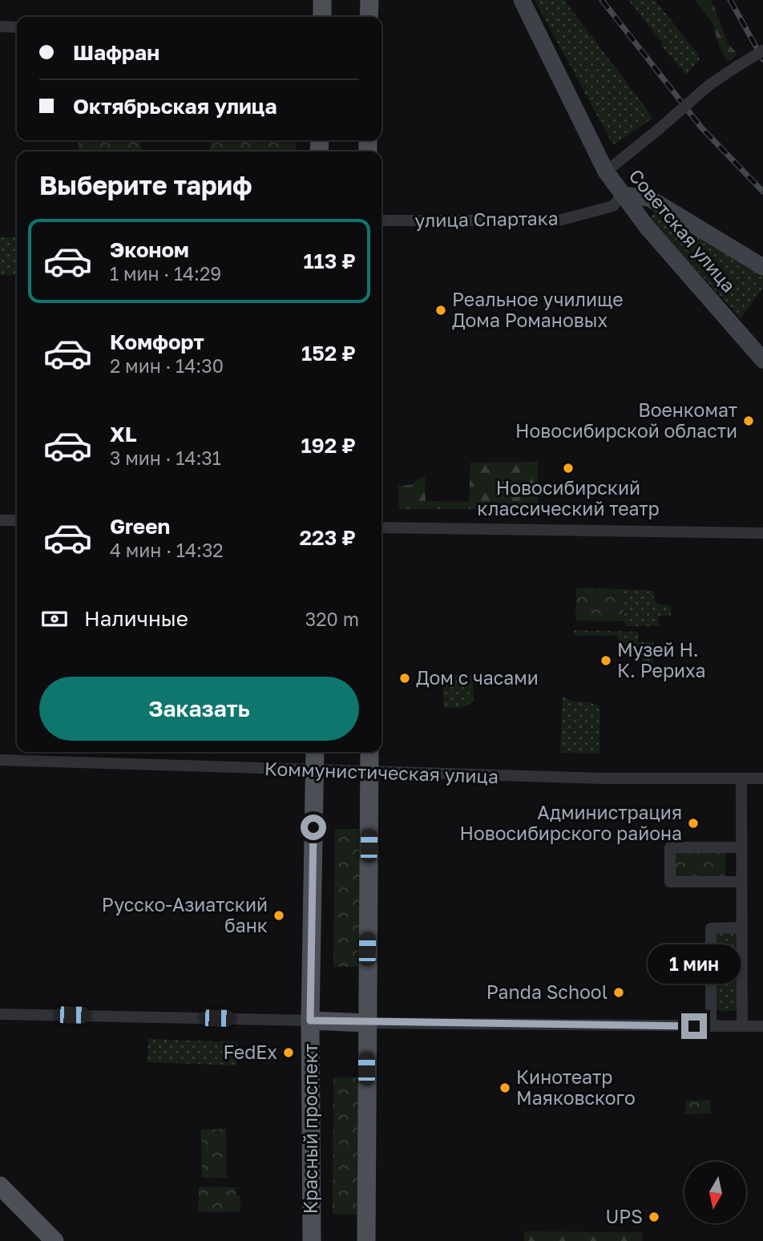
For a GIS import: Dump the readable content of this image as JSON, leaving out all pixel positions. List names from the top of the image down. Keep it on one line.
{"streets":{"main road":["Красный проспект"],"street":["улица Спартака","Советская улица","Коммунистическая улица"]},"crossings":[["улица Спартака","Советская улица"],["Коммунистическая улица","Красный проспект"]],"places":["Реальное училище Дома Романовых","Военкомат Новосибирской области","Новосибирский классический театр","Музей Н. К. Рериха","Дом с часами","Администрация Новосибирского района","Русско-Азиатский банк","Panda School","FedEx","Кинотеатр Маяковского","UPS"],"north":"bottom","page":{"banner":["Шафран","Октябрьская улица"],"heading":"Выберите тариф","list":[{"name":"Эконом","note":"1 мин · 14:29","value":"113 ₽"},{"name":"Комфорт","note":"2 мин · 14:30","value":"152 ₽"},{"name":"XL","note":"3 мин · 14:31","value":"192 ₽"},{"name":"Green","note":"4 мин · 14:32","value":"223 ₽"}],"pay":["Наличные","320 m"],"buttons":"Заказать","bubble":"1 мин"}}
